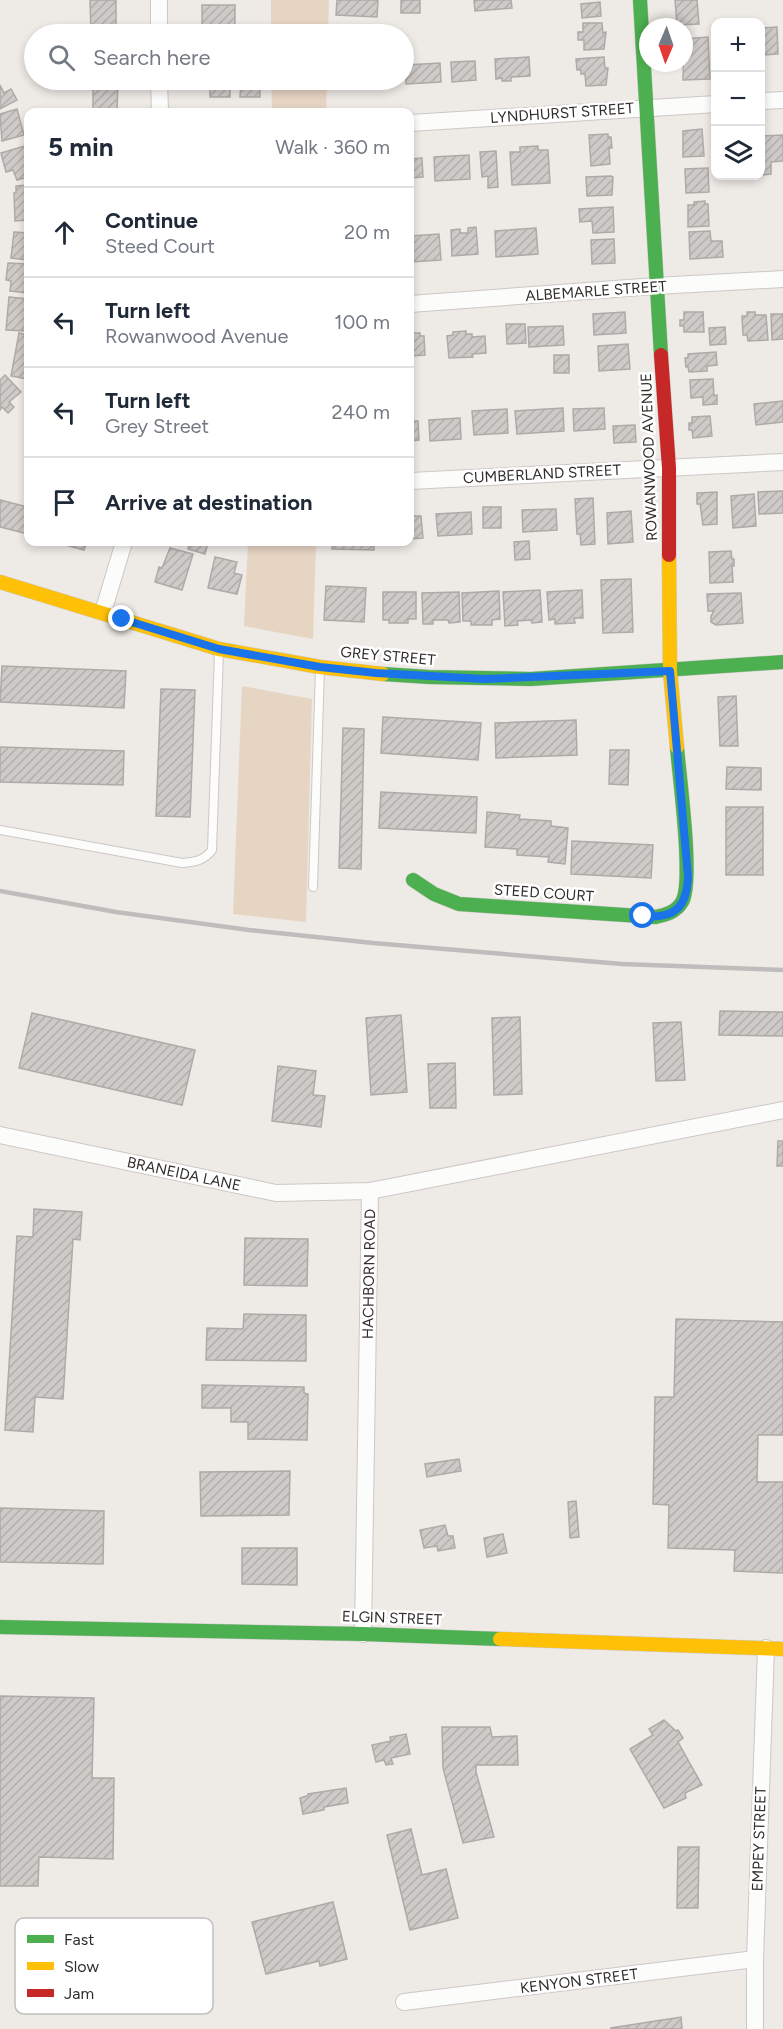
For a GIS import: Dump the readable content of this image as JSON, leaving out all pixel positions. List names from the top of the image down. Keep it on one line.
{"streets":{"street":["LYNDHURST STREET","ALBEMARLE STREET","ROWANWOOD AVENUE","CUMBERLAND STREET","GREY STREET","STEED COURT","BRANEIDA LANE","HACHBORN ROAD","ELGIN STREET","EMPEY STREET","KENYON STREET"]},"crossings":[["LYNDHURST STREET","ROWANWOOD AVENUE"],["ALBEMARLE STREET","ROWANWOOD AVENUE"],["ROWANWOOD AVENUE","CUMBERLAND STREET"],["ROWANWOOD AVENUE","GREY STREET"],["ROWANWOOD AVENUE","STEED COURT"],["BRANEIDA LANE","HACHBORN ROAD"],["HACHBORN ROAD","ELGIN STREET"],["ELGIN STREET","EMPEY STREET"],["EMPEY STREET","KENYON STREET"]],"legend":["Fast","Slow","Jam"],"north":"bottom","page":{"map_buttons":["+","−"],"search":"Search here","heading":["5 min","Walk · 360 m"],"list":[["Continue","Steed Court","20 m"],["Turn left","Rowanwood Avenue","100 m"],["Turn left","Grey Street","240 m"],"Arrive at destination"]}}
